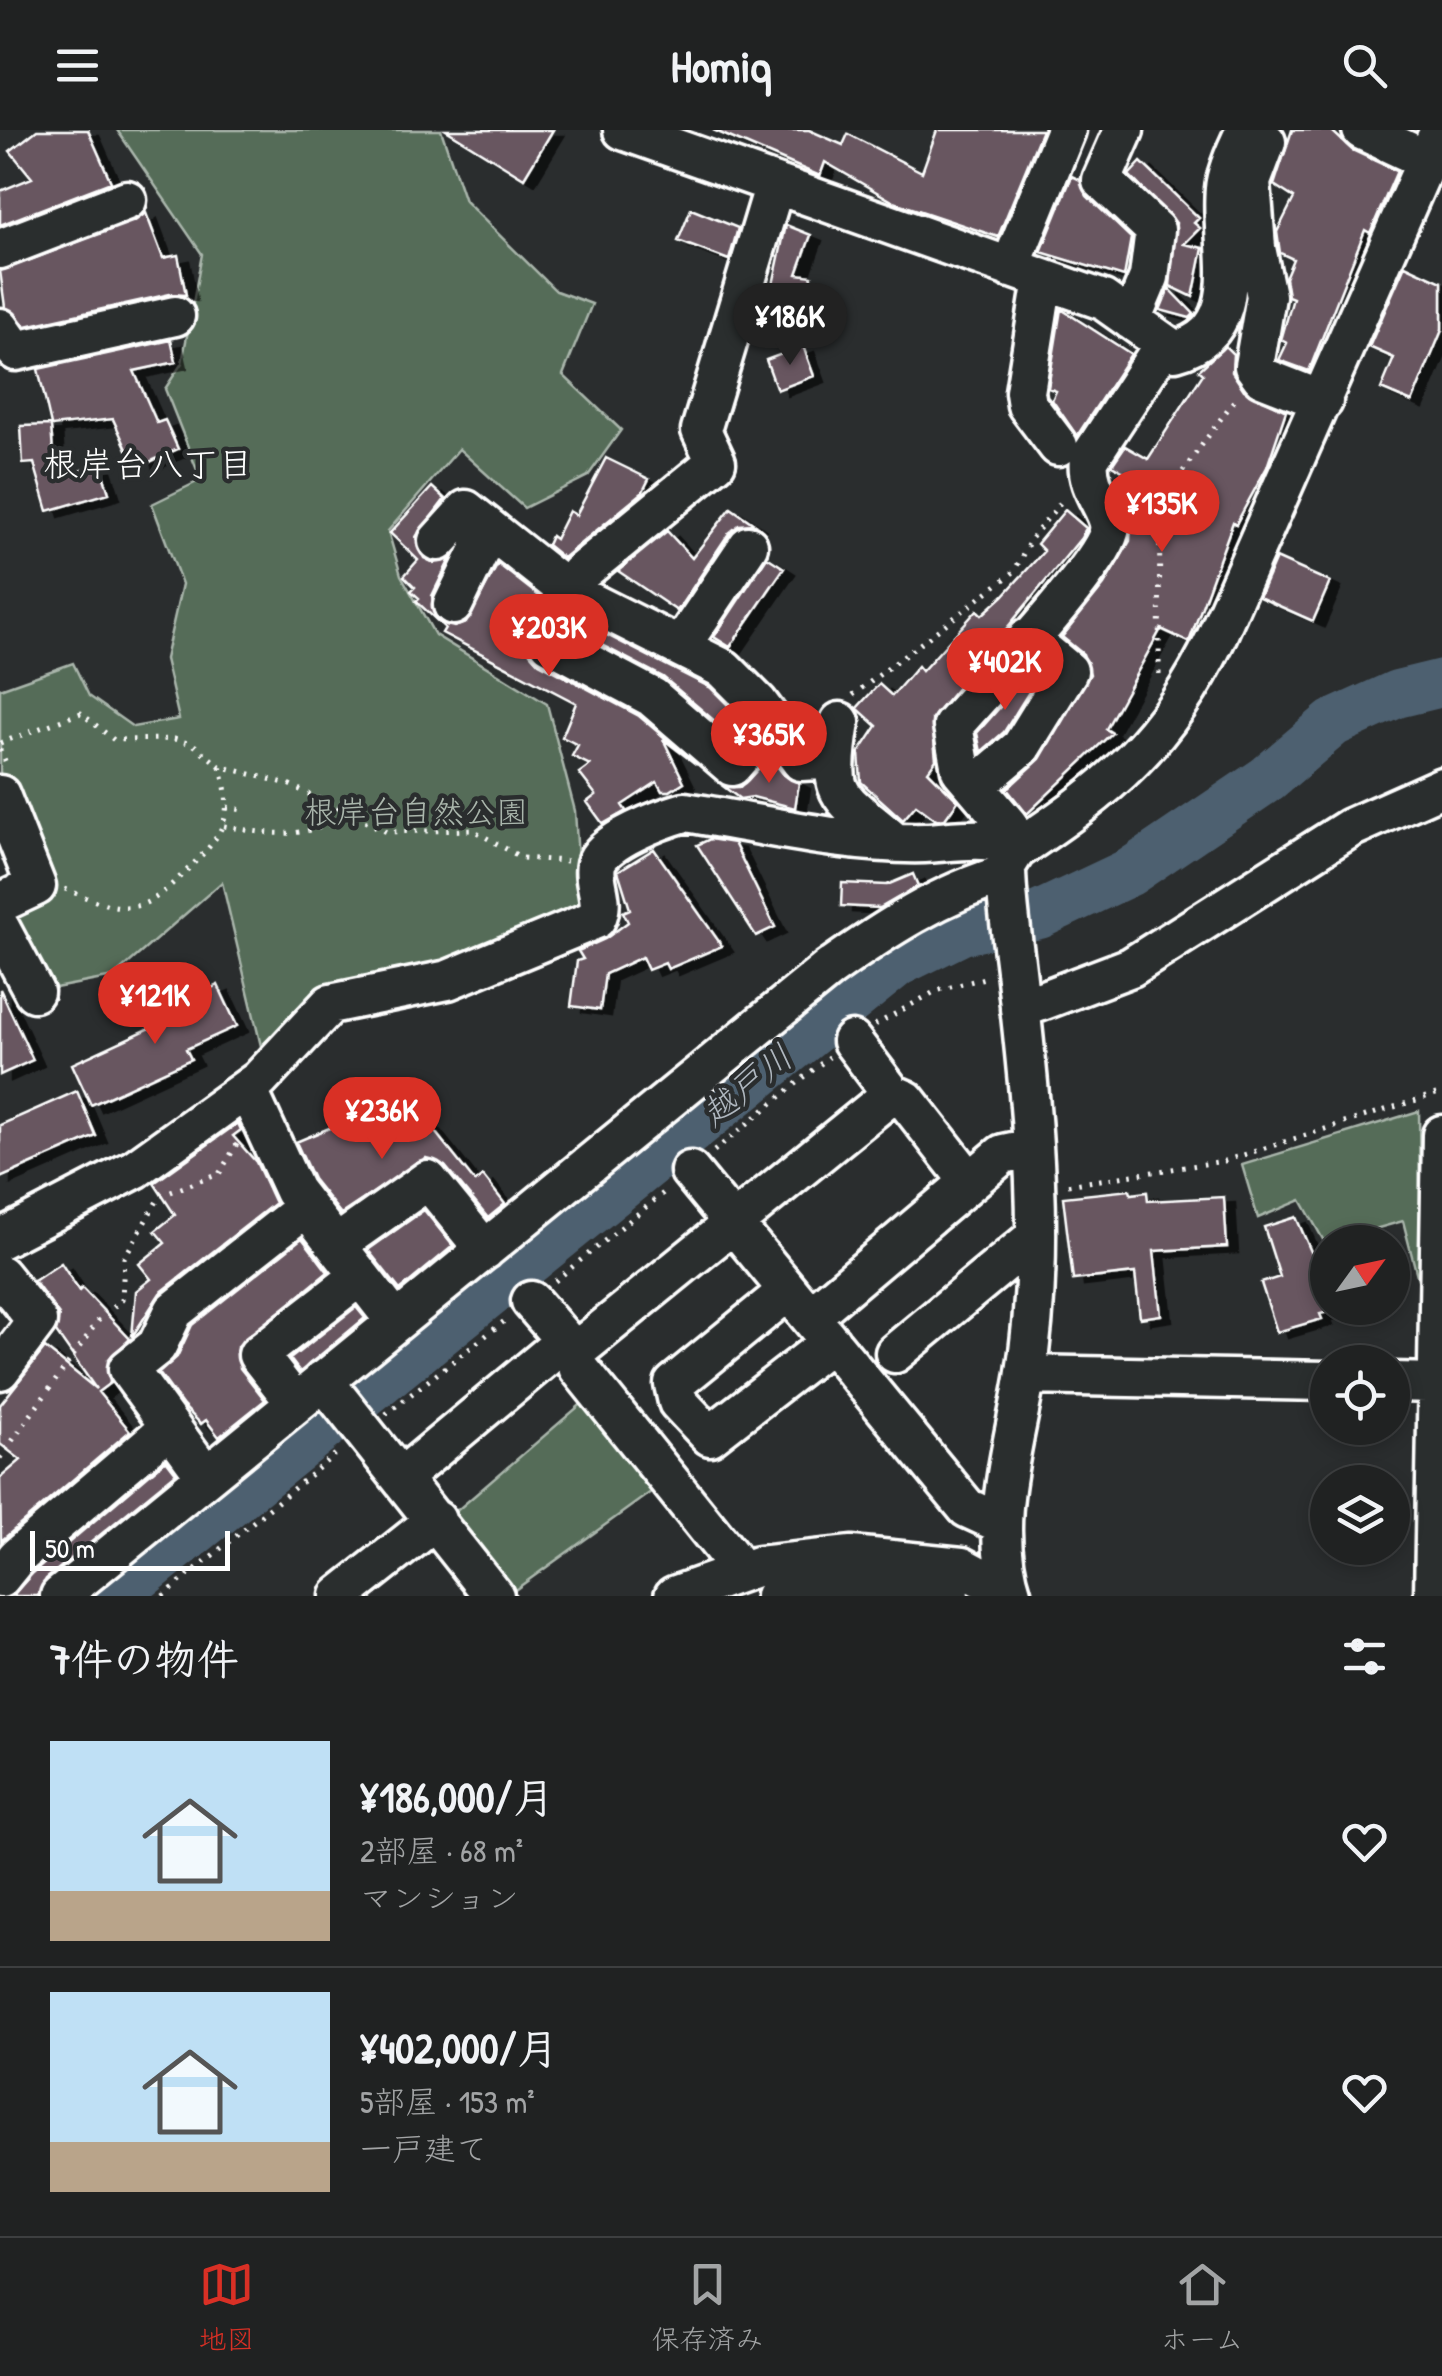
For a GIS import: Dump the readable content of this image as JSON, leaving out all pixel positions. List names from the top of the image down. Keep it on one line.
{"districts":["根岸台八丁目"],"water":["越戸川"],"parks":["根岸台自然公園"],"scale_bar":"50 m","north":"top right","page":{"header":"Homiq","price":["¥186K","¥135K","¥203K","¥402K","¥365K","¥121K","¥236K"],"scale":"50 m","heading":"7件の物件","list":[{"name":"¥186,000/月","note":"2部屋 · 68 m² · マンション"},{"name":"¥402,000/月","note":"5部屋 · 153 m² · 一戸建て"}],"tabs":["地図","保存済み","ホーム"]}}
